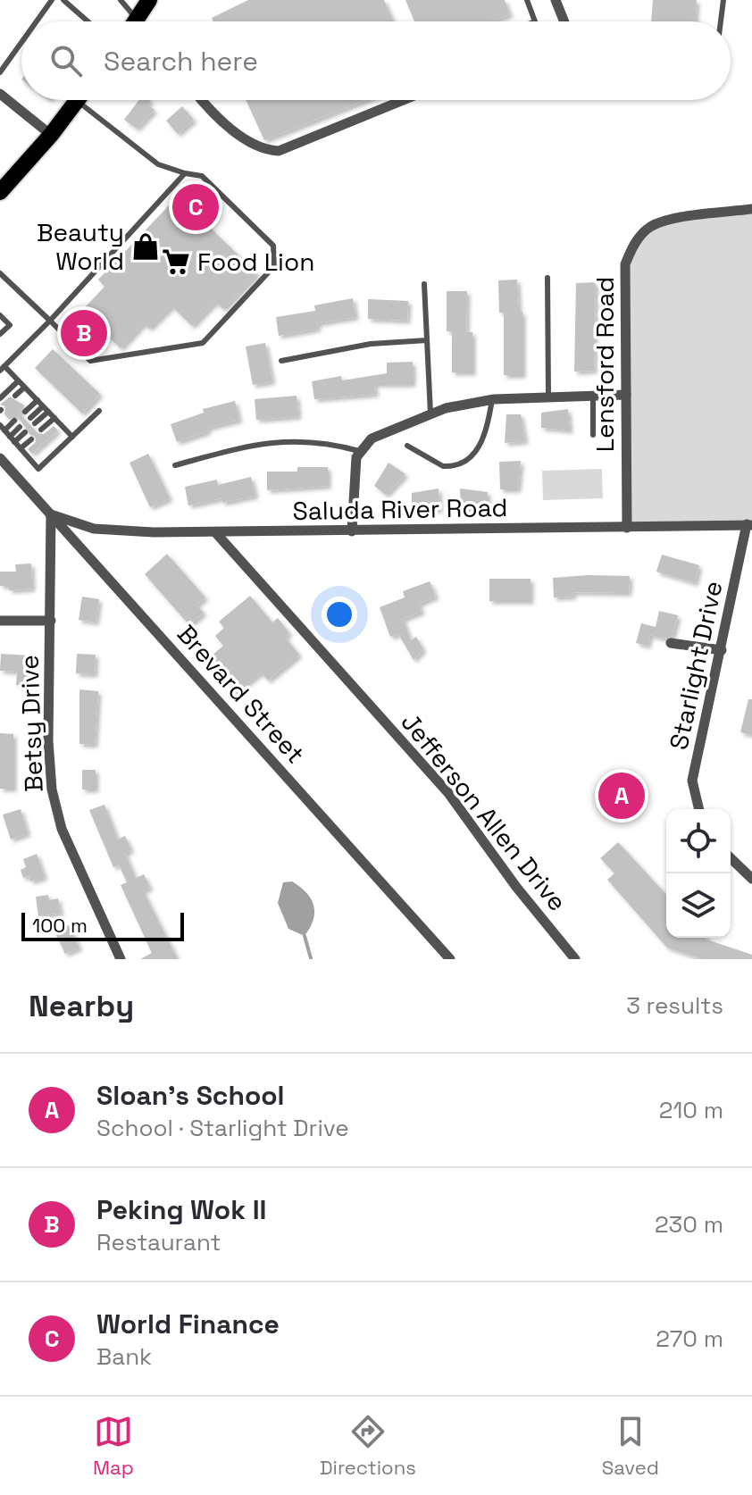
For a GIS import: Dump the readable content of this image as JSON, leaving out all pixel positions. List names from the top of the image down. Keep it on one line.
{"streets":{"street":["Lensford Road","Saluda River Road","Starlight Drive","Brevard Street","Betsy Drive","Jefferson Allen Drive"]},"crossings":[["Lensford Road","Saluda River Road"],["Saluda River Road","Starlight Drive"],["Saluda River Road","Brevard Street"],["Saluda River Road","Betsy Drive"],["Saluda River Road","Jefferson Allen Drive"],["Brevard Street","Betsy Drive"]],"places":{"shop":["Beauty World"],"supermarket":["Food Lion"]},"scale_bar":"100 m","page":{"search":"Search here","pins":["C","B","A"],"scale":"100 m","heading":["Nearby","3 results"],"list":[{"mark":"A","name":"Sloan's School","note":"School · Starlight Drive","value":"210 m"},{"mark":"B","name":"Peking Wok II","note":"Restaurant","value":"230 m"},{"mark":"C","name":"World Finance","note":"Bank","value":"270 m"}],"nav":["Map","Directions","Saved"]}}
